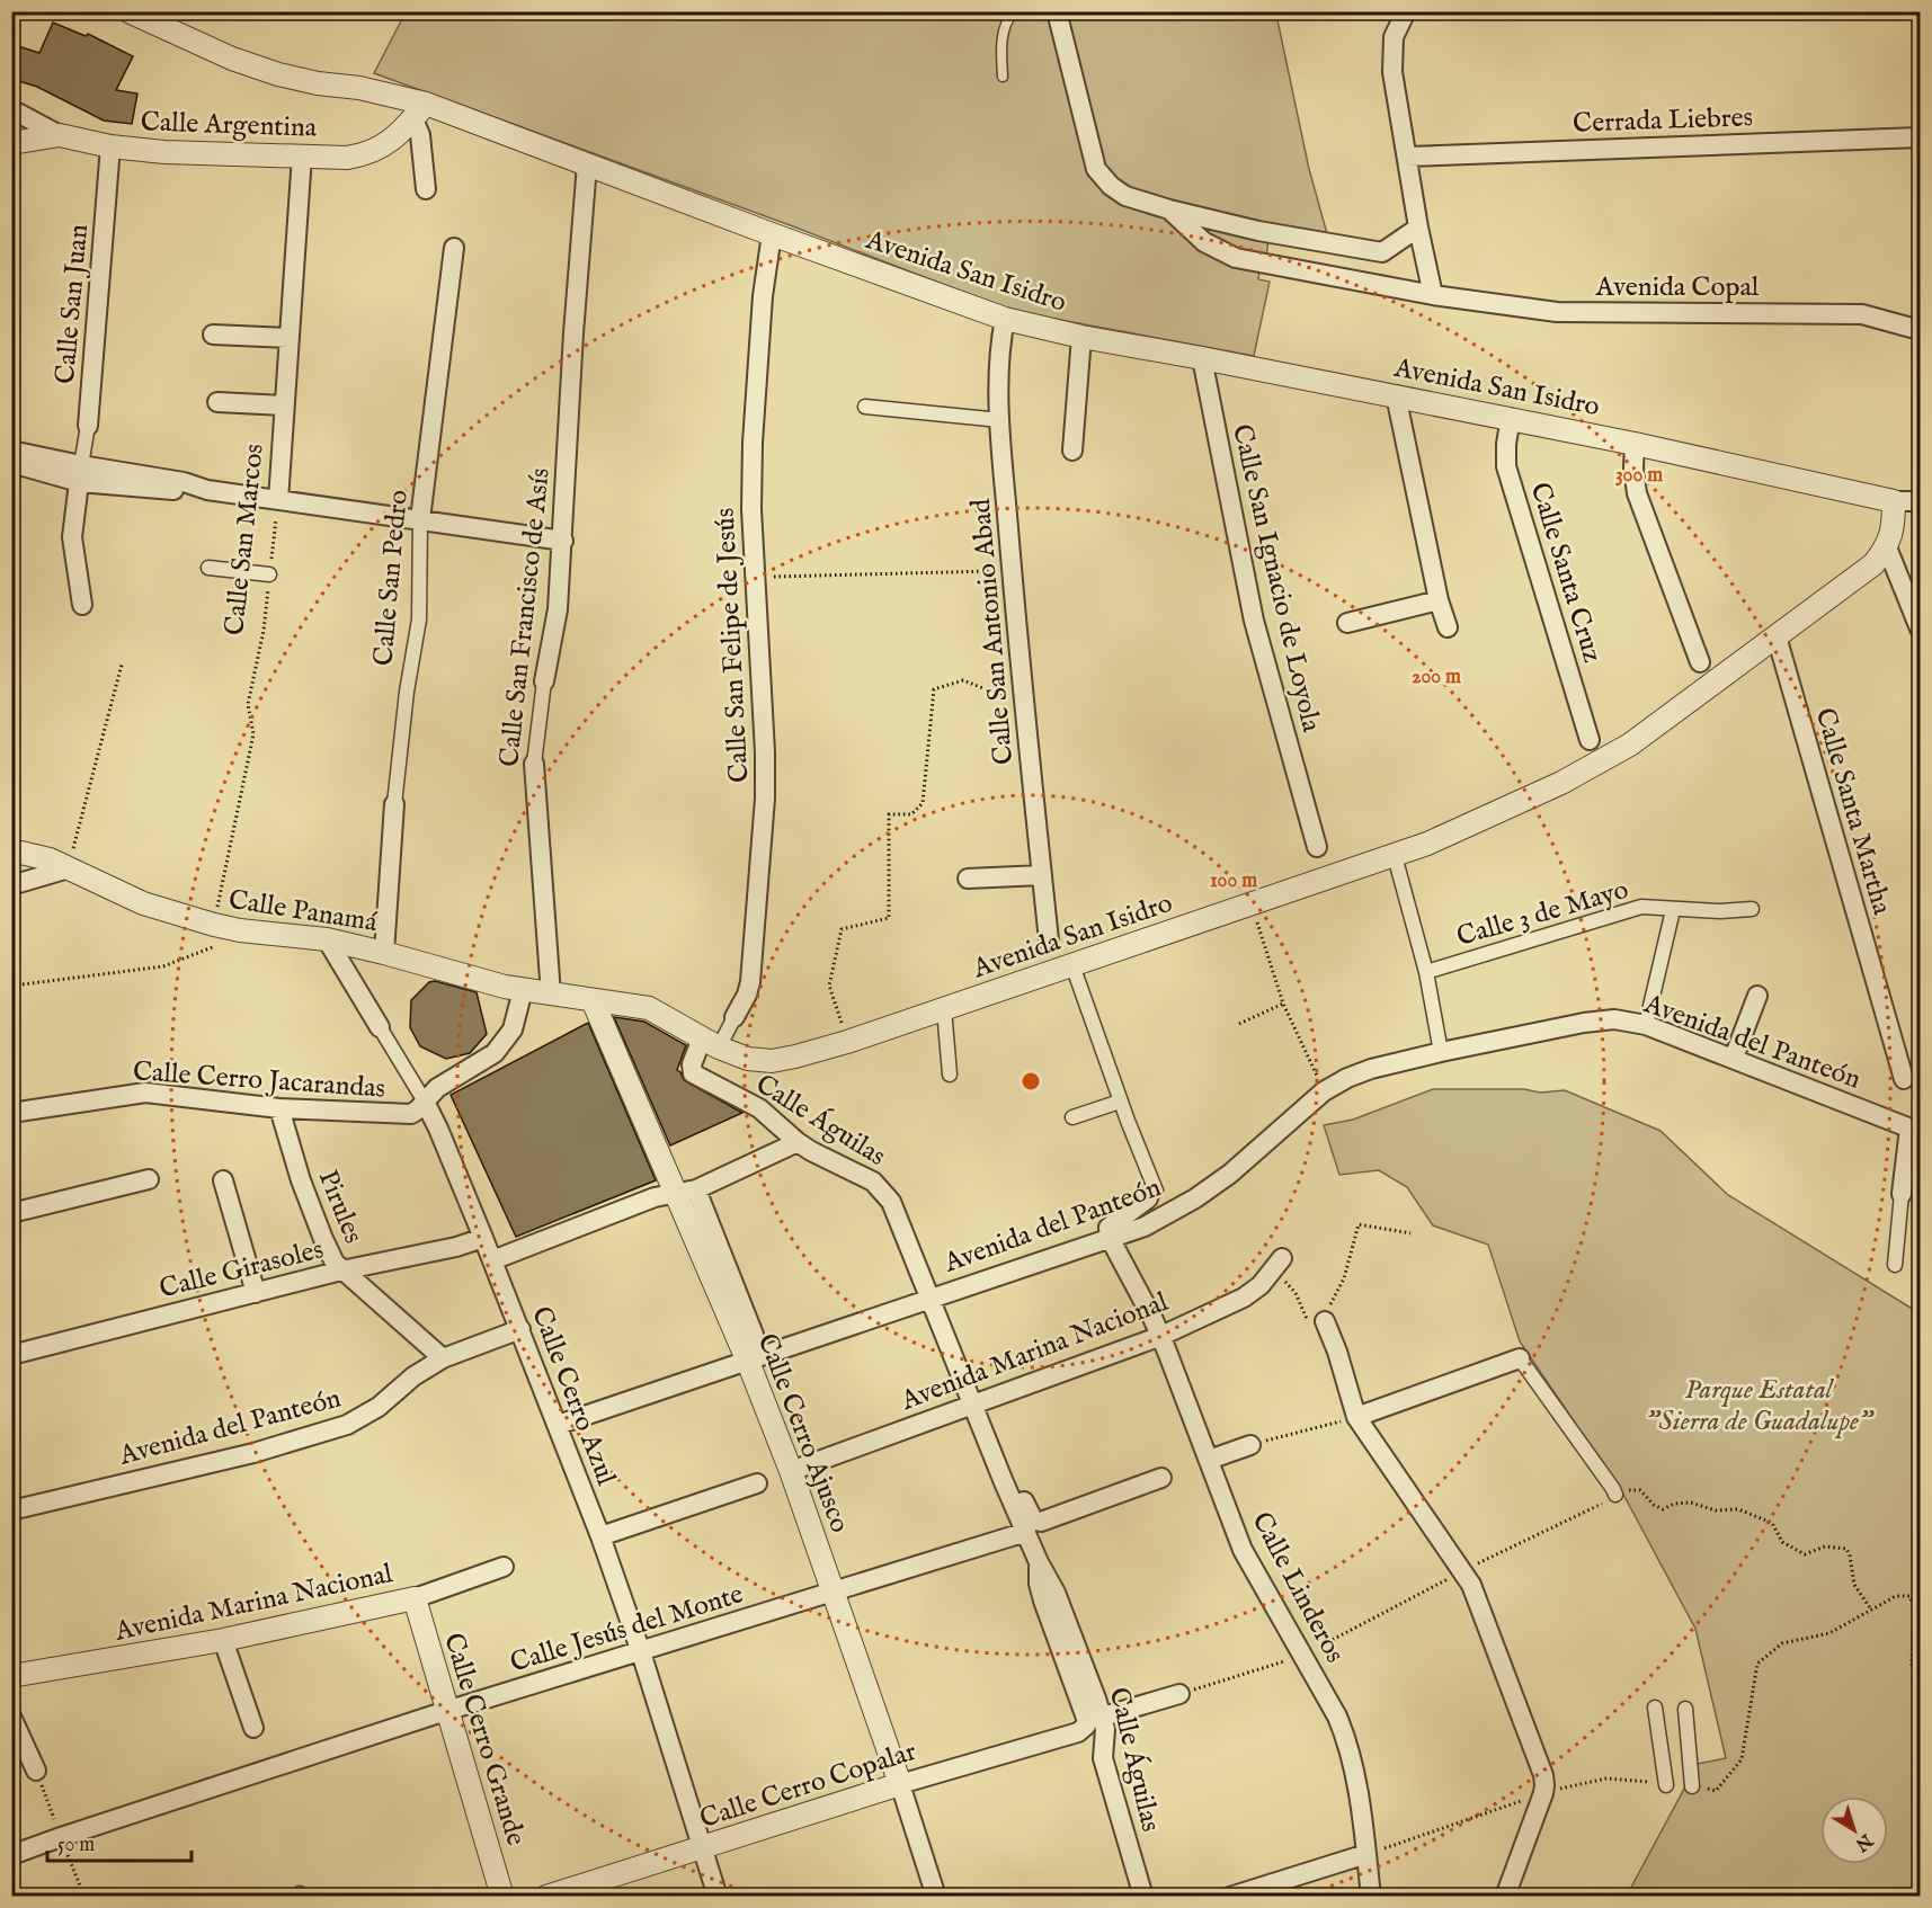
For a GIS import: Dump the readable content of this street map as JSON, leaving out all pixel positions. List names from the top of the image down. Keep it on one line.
{"streets":{"street":["Cerrada Liebres","Calle Argentina","Avenida San Isidro","Avenida Copal","Calle San Juan","Calle San Marcos","Calle Santa Cruz","Calle San Pedro","Calle San Ignacio de Loyola","Calle San Francisco de Asís","Calle San Antonio Abad","Calle San Felipe de Jesús","Calle Santa Martha","Calle Panamá","Calle 3 de Mayo","Avenida del Panteón","Calle Cerro Jacarandas","Calle Águilas","Pirules","Calle Girasoles","Avenida Marina Nacional","Calle Cerro Azul","Calle Cerro Ajusco","Calle Linderos","Calle Jesús del Monte","Calle Cerro Grande","Calle Cerro Copalar"]},"crossings":[["Calle Argentina","Avenida San Isidro"],["Calle Argentina","Calle San Juan"],["Calle Argentina","Calle San Marcos"],["Avenida San Isidro","Calle Santa Cruz"],["Avenida San Isidro","Calle San Ignacio de Loyola"],["Avenida San Isidro","Calle San Francisco de Asís"],["Avenida San Isidro","Calle San Antonio Abad"],["Avenida San Isidro","Calle San Felipe de Jesús"],["Avenida San Isidro","Calle Santa Martha"],["Avenida San Isidro","Calle Panamá"],["Avenida San Isidro","Calle Águilas"],["Avenida San Isidro","Calle Cerro Ajusco"],["Calle San Marcos","Calle Panamá"],["Calle San Pedro","Calle Panamá"],["Calle San Francisco de Asís","Calle Panamá"],["Calle San Felipe de Jesús","Calle Águilas"],["Calle Panamá","Calle Cerro Jacarandas"],["Calle Panamá","Calle Cerro Azul"],["Calle Panamá","Calle Cerro Ajusco"],["Avenida del Panteón","Calle Águilas"],["Avenida del Panteón","Pirules"],["Avenida del Panteón","Calle Cerro Azul"],["Avenida del Panteón","Calle Cerro Ajusco"],["Avenida del Panteón","Calle Linderos"],["Calle Cerro Jacarandas","Pirules"],["Calle Cerro Jacarandas","Calle Cerro Azul"],["Calle Águilas","Avenida Marina Nacional"],["Calle Águilas","Calle Jesús del Monte"],["Calle Águilas","Calle Cerro Copalar"],["Pirules","Calle Girasoles"],["Calle Girasoles","Calle Cerro Azul"],["Avenida Marina Nacional","Calle Cerro Ajusco"],["Avenida Marina Nacional","Calle Linderos"],["Avenida Marina Nacional","Calle Cerro Grande"],["Calle Cerro Azul","Calle Jesús del Monte"],["Calle Cerro Azul","Calle Cerro Copalar"],["Calle Cerro Ajusco","Calle Jesús del Monte"],["Calle Cerro Ajusco","Calle Cerro Copalar"],["Calle Jesús del Monte","Calle Cerro Grande"]],"parks":["Parque Estatal \"Sierra de Guadalupe\""],"scale_bar":"50 m","north":"bottom right","rings":["300 m","200 m","100 m"]}
